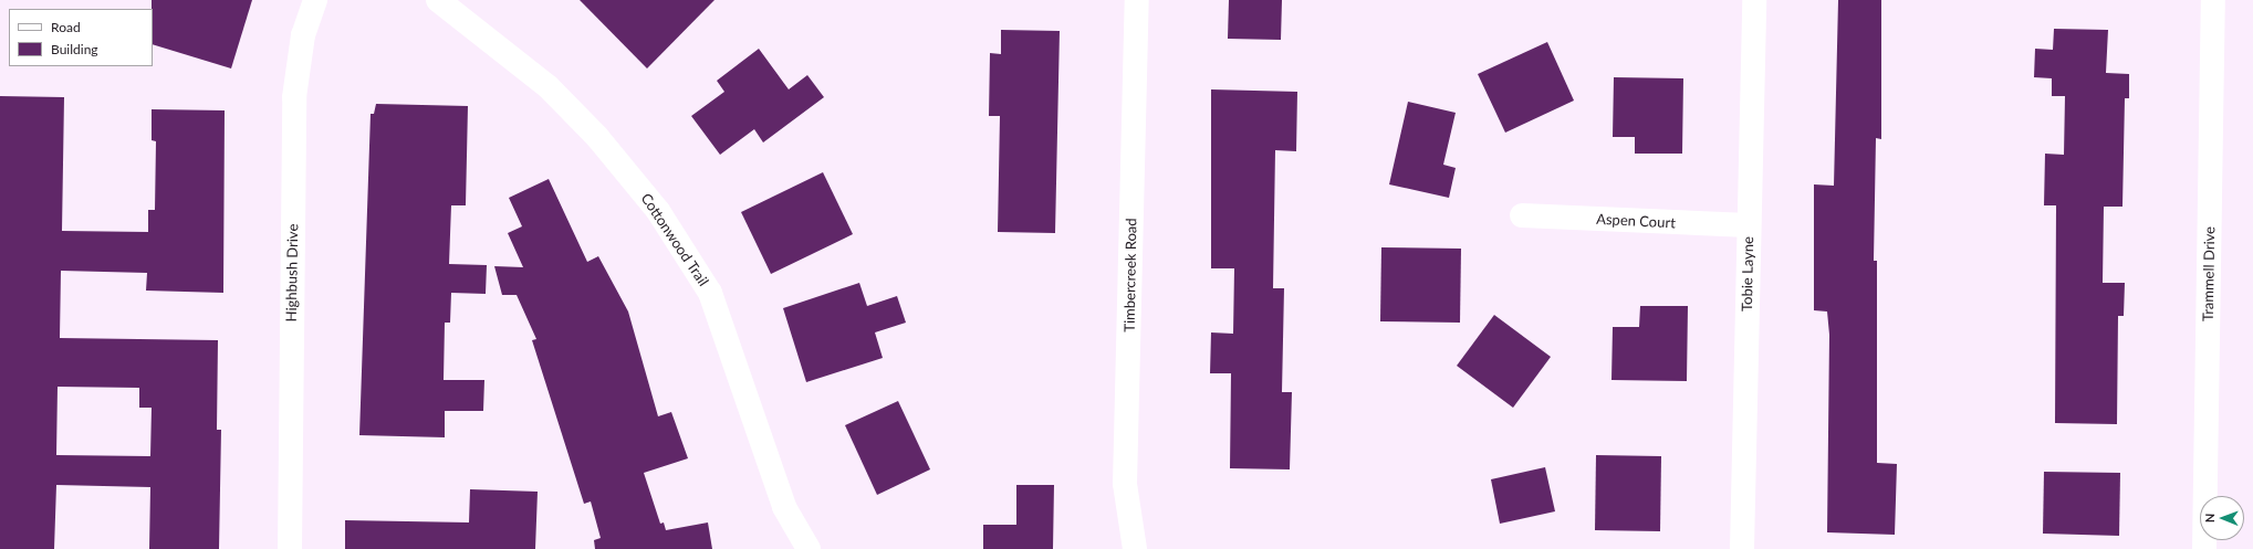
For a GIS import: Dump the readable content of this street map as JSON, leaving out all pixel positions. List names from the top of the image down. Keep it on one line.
{"streets":{"street":["Aspen Court","Cottonwood Trail","Highbush Drive","Tobie Layne","Trammell Drive","Timbercreek Road"]},"crossings":[["Aspen Court","Tobie Layne"]],"legend":["Road","Building"],"north":"left"}
